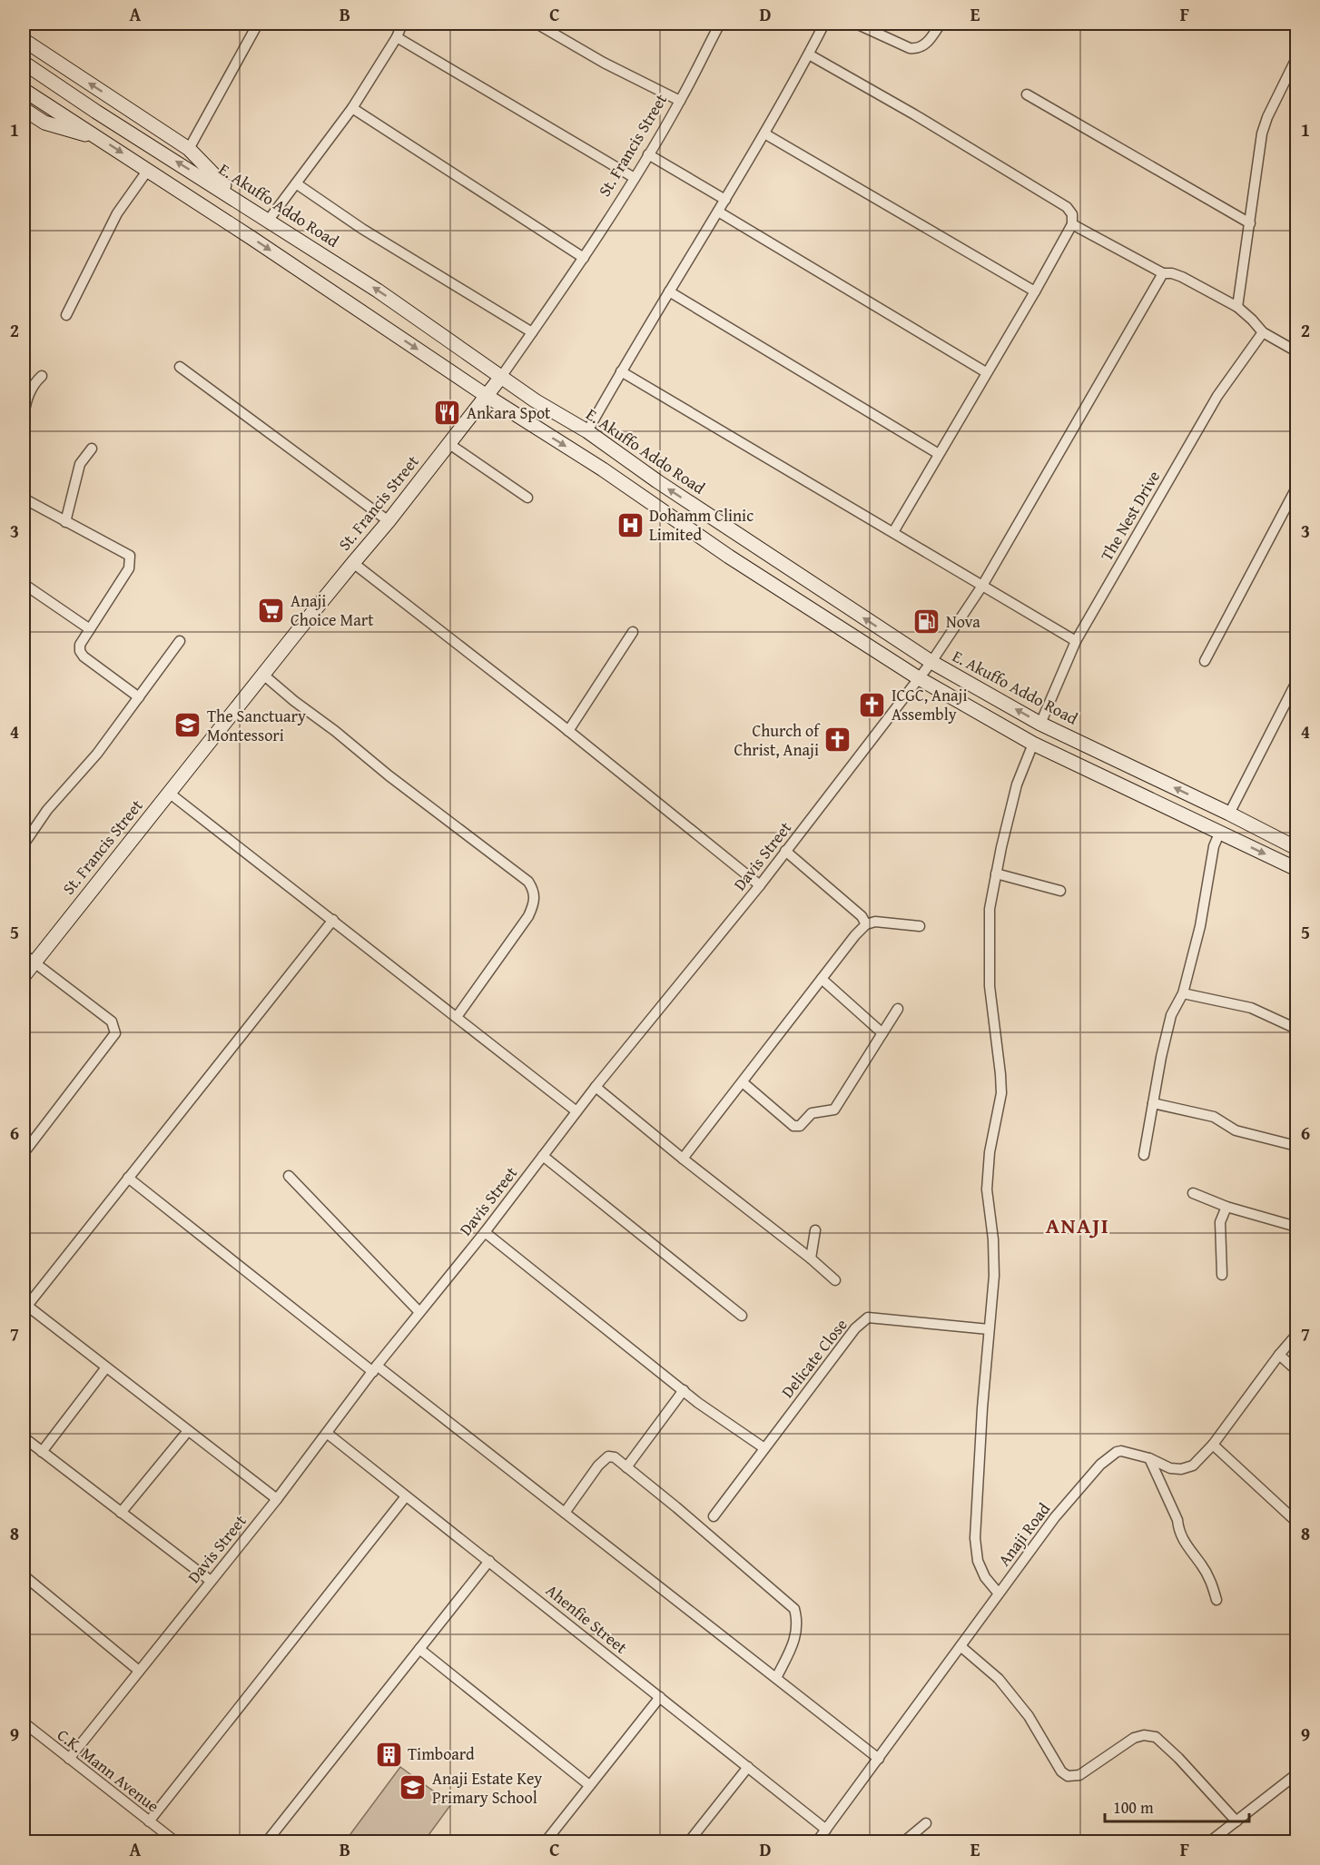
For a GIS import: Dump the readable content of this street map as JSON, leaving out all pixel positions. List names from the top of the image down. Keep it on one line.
{"streets":{"main road":["St. Francis Street","E. Akuffo Addo Road"],"street":["The Nest Drive","Davis Street","Delicate Close","Anaji Road","Ahenfie Street","C.K. Mann Avenue"]},"crossings":[["St. Francis Street","E. Akuffo Addo Road"],["E. Akuffo Addo Road","The Nest Drive"],["E. Akuffo Addo Road","Davis Street"],["Davis Street","Ahenfie Street"],["Davis Street","C.K. Mann Avenue"],["Anaji Road","Ahenfie Street"]],"districts":["ANAJI"],"places":{"restaurant":["Ankara Spot"],"hospital":["Dohamm Clinic Limited"],"supermarket":["Anaji Choice Mart"],"fuel station":["Nova"],"church":["ICGC, Anaji Assembly","Church of Christ, Anaji"],"school or university":["The Sanctuary Montessori","Anaji Estate Key Primary School"],"building":["Timboard"]},"scale_bar":"100 m","grid":{"columns":["A","B","C","D","E","F"],"rows":["1","2","3","4","5","6","7","8","9"]}}
